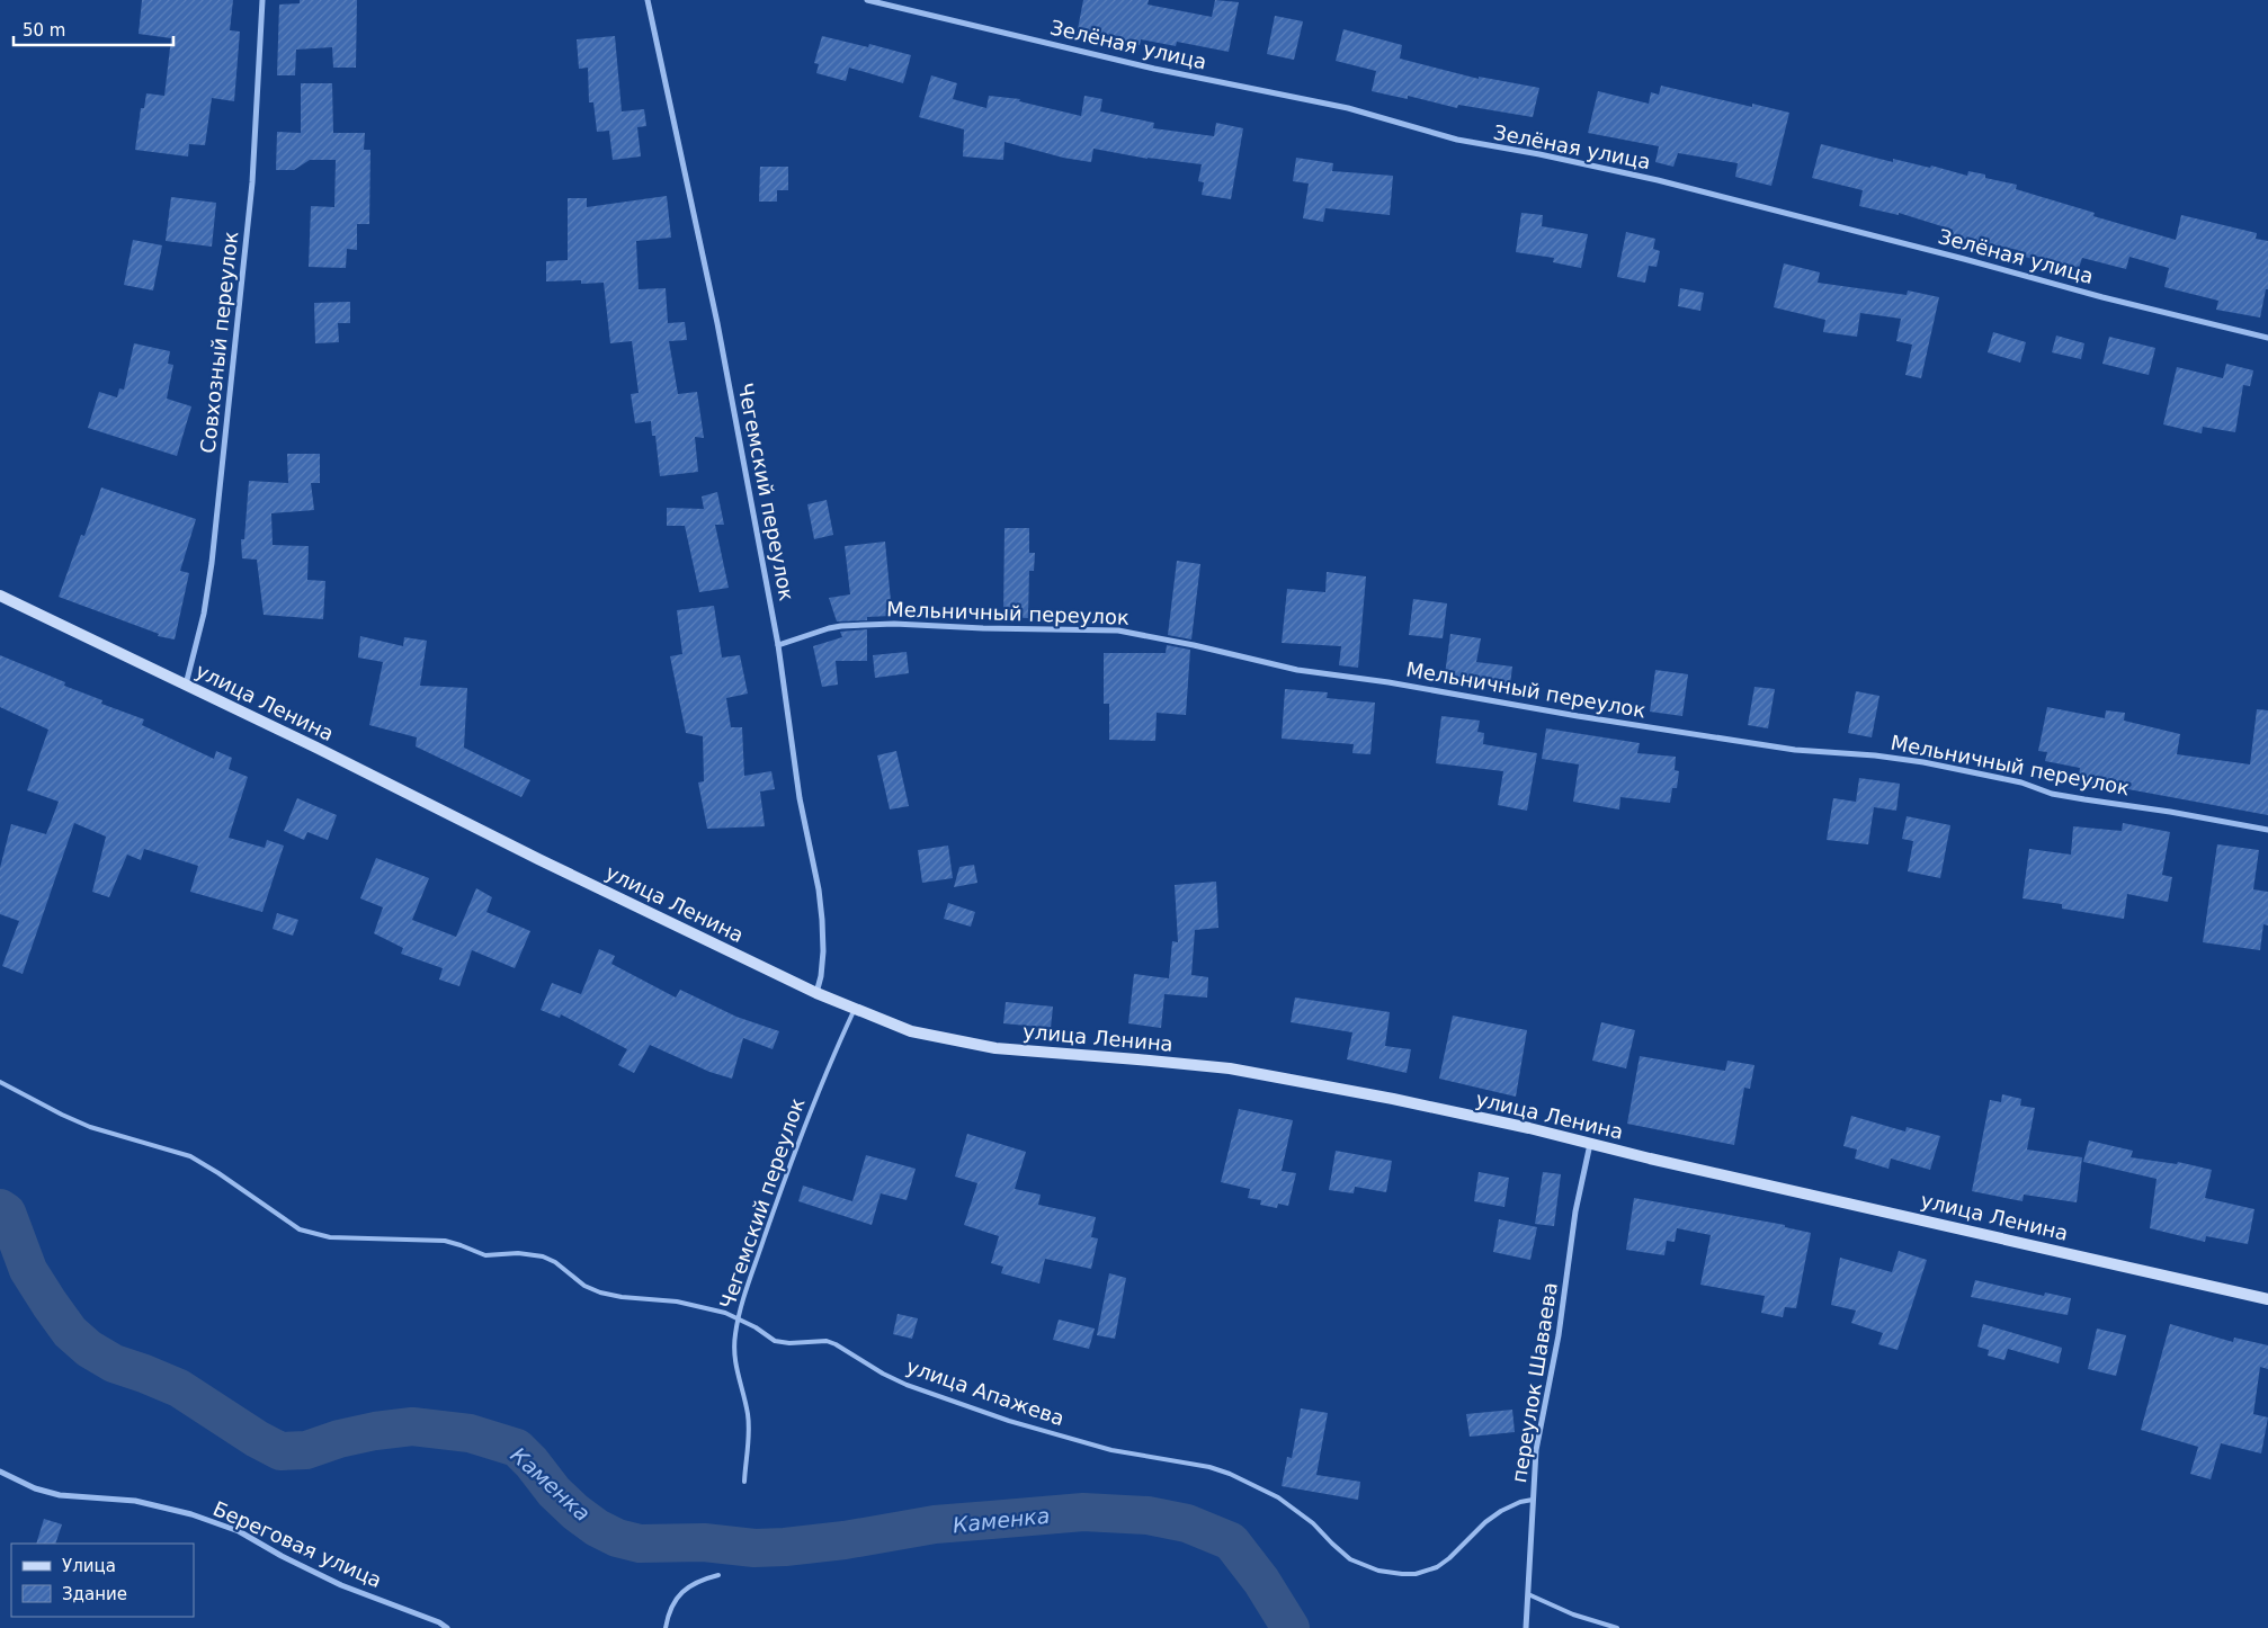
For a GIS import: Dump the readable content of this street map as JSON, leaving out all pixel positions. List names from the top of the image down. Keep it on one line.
{"streets":{"street":["Зелёная улица","Совхозный переулок","Чегемский переулок","Мельничный переулок","улица Ленина","переулок Шаваева","Береговая улица"],"lane":["улица Апажева"]},"crossings":[["Совхозный переулок","улица Ленина"],["Чегемский переулок","Мельничный переулок"],["Чегемский переулок","улица Ленина"],["Чегемский переулок","улица Апажева"],["улица Ленина","переулок Шаваева"],["переулок Шаваева","улица Апажева"]],"water":["Каменка"],"legend":["Улица","Здание"],"scale_bar":"50 m"}
